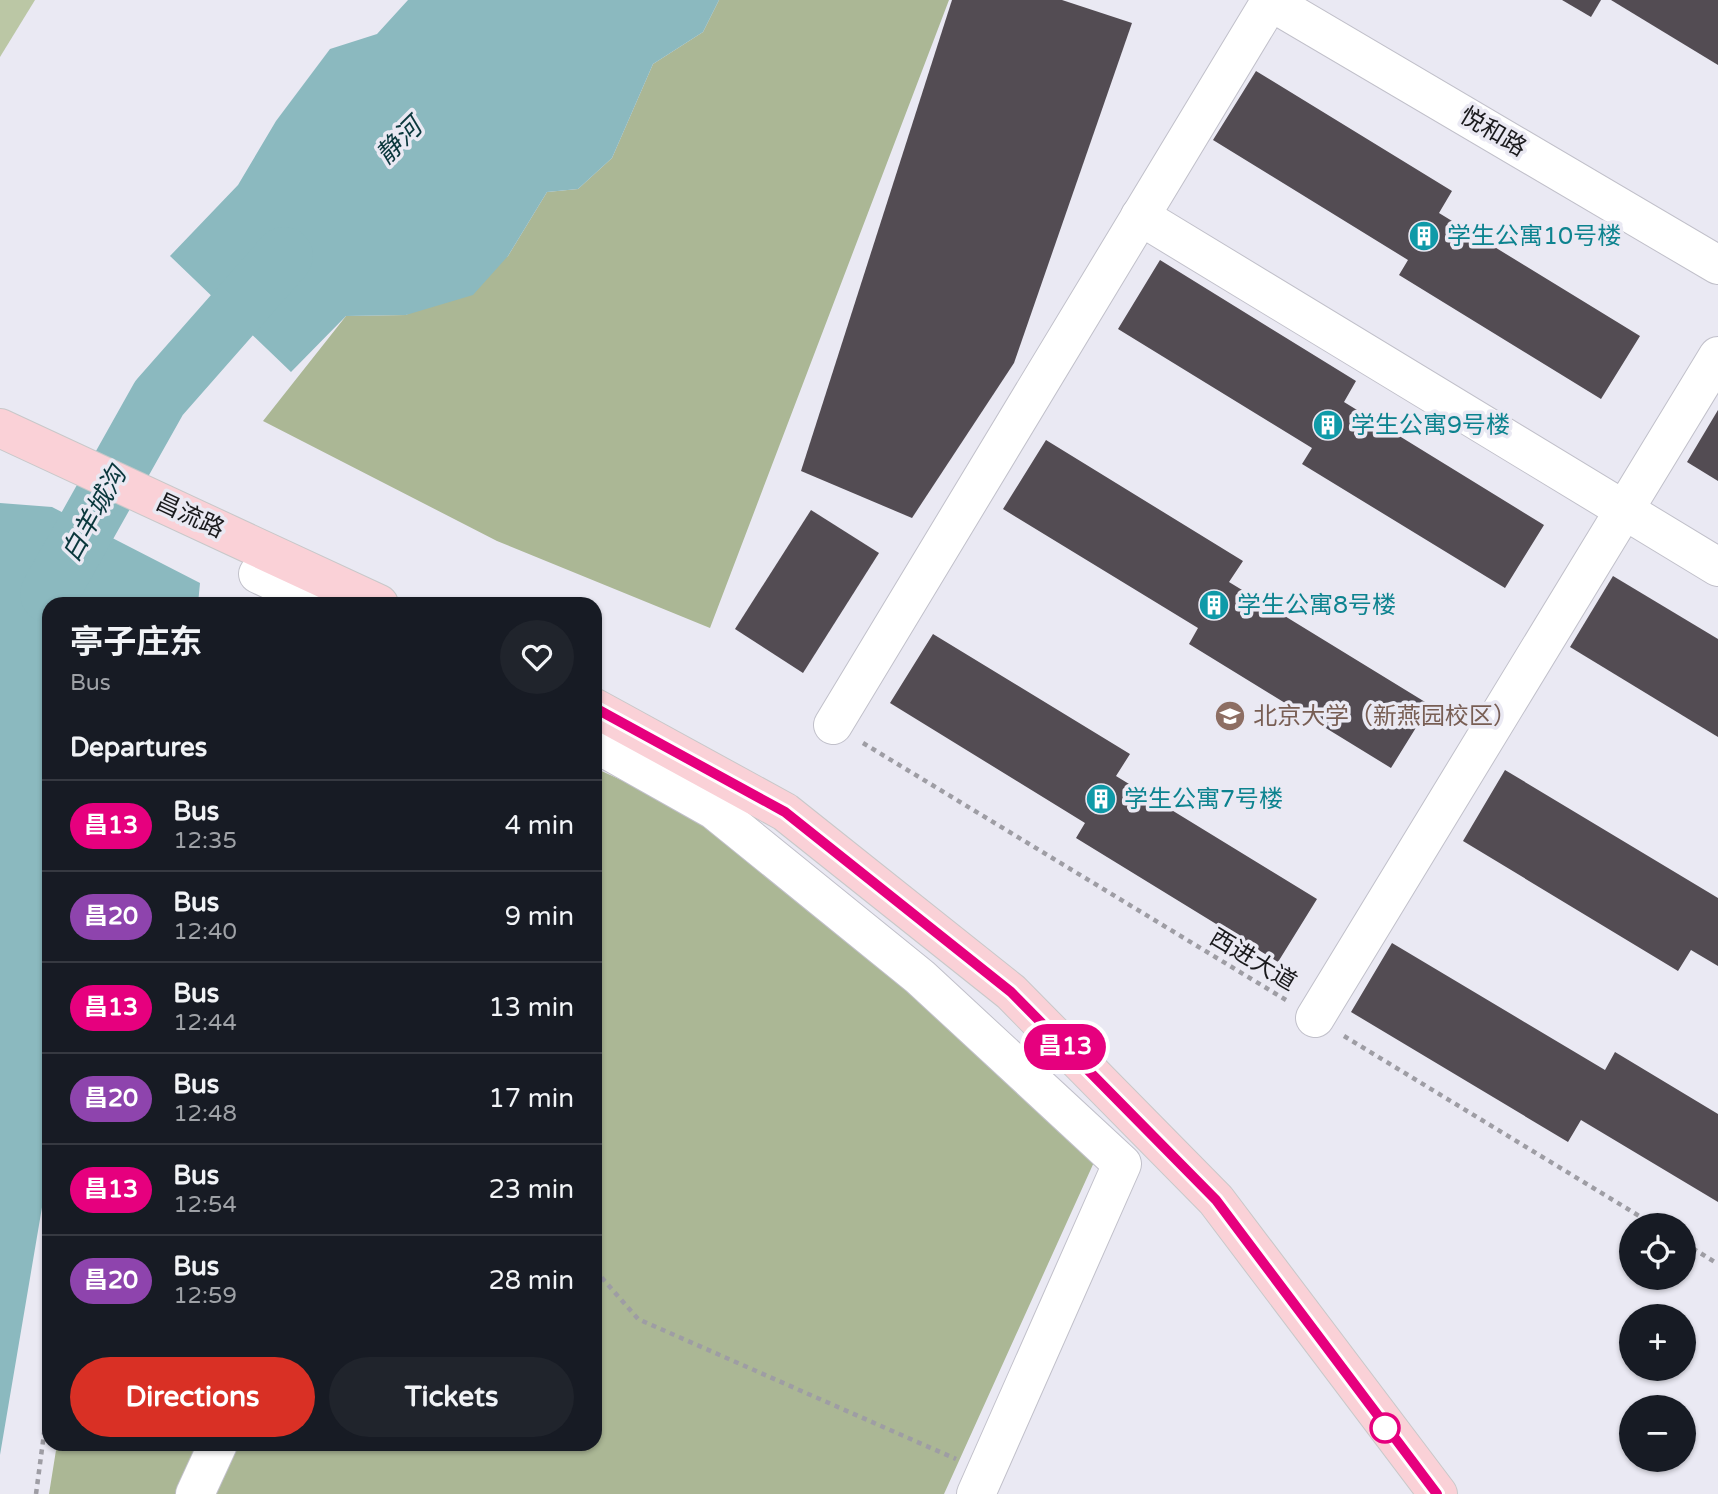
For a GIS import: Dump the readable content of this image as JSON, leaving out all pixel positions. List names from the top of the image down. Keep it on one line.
{"streets":{"main road":["昌流路"],"street":["悦和路"],"path":["西进大道"]},"water":["静河","白羊城沟"],"places":{"building":["学生公寓10号楼","学生公寓9号楼","学生公寓8号楼","学生公寓7号楼"],"school or university":["北京大学（新燕园校区）"]},"lines":["bus line 昌13"],"page":{"on_map":"昌13","heading":[["亭子庄东","Bus"],"Departures"],"list":[{"mark":"昌13","name":"Bus","note":"12:35","value":"4 min"},{"mark":"昌20","name":"Bus","note":"12:40","value":"9 min"},{"mark":"昌13","name":"Bus","note":"12:44","value":"13 min"},{"mark":"昌20","name":"Bus","note":"12:48","value":"17 min"},{"mark":"昌13","name":"Bus","note":"12:54","value":"23 min"},{"mark":"昌20","name":"Bus","note":"12:59","value":"28 min"}],"map_buttons":["+","−"],"buttons":["Directions","Tickets"]}}
